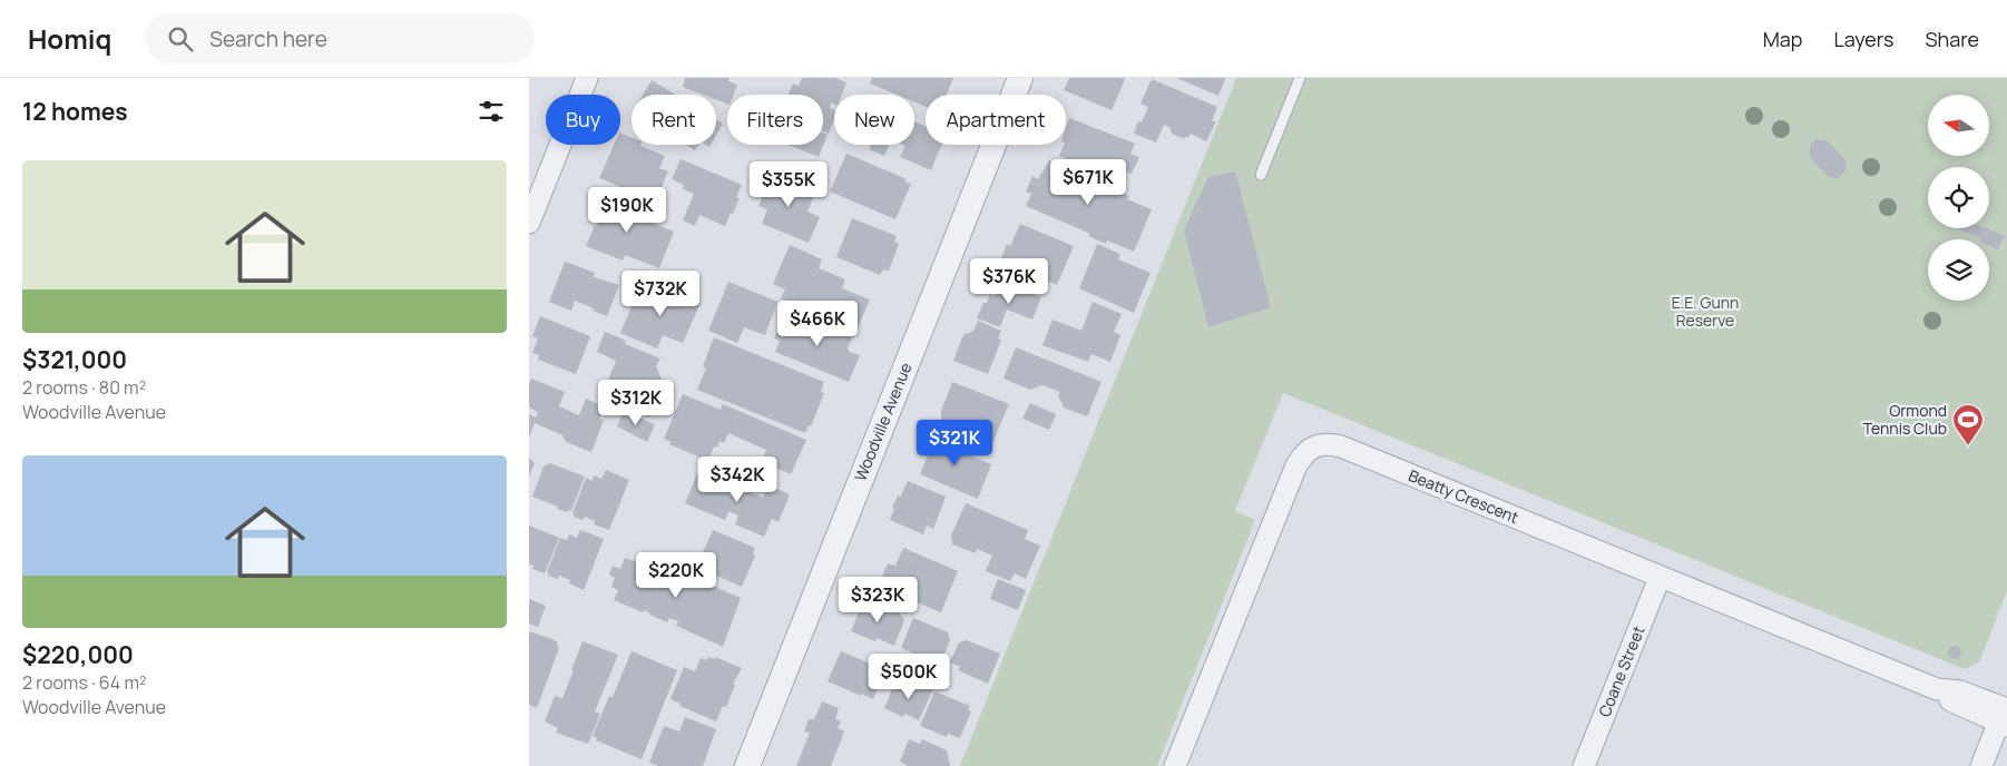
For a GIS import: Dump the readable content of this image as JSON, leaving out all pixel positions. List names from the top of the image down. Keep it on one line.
{"streets":{"street":["Woodville Avenue","Beatty Crescent","Coane Street"]},"crossings":[["Beatty Crescent","Coane Street"]],"parks":["E.E. Gunn Reserve"],"places":{"sports":["Ormond Tennis Club"]},"north":"left","page":{"header":"Homiq","search":"Search here","nav":["Map","Layers","Share"],"heading":"12 homes","chip":["Buy","Rent","Filters","New","Apartment"],"list":[{"name":"$321,000","note":"2 rooms · 80 m² · Woodville Avenue"},{"name":"$220,000","note":"2 rooms · 64 m² · Woodville Avenue"}],"price":["$671K","$355K","$190K","$376K","$732K","$466K","$312K","$321K","$342K","$220K","$323K","$500K"]}}
